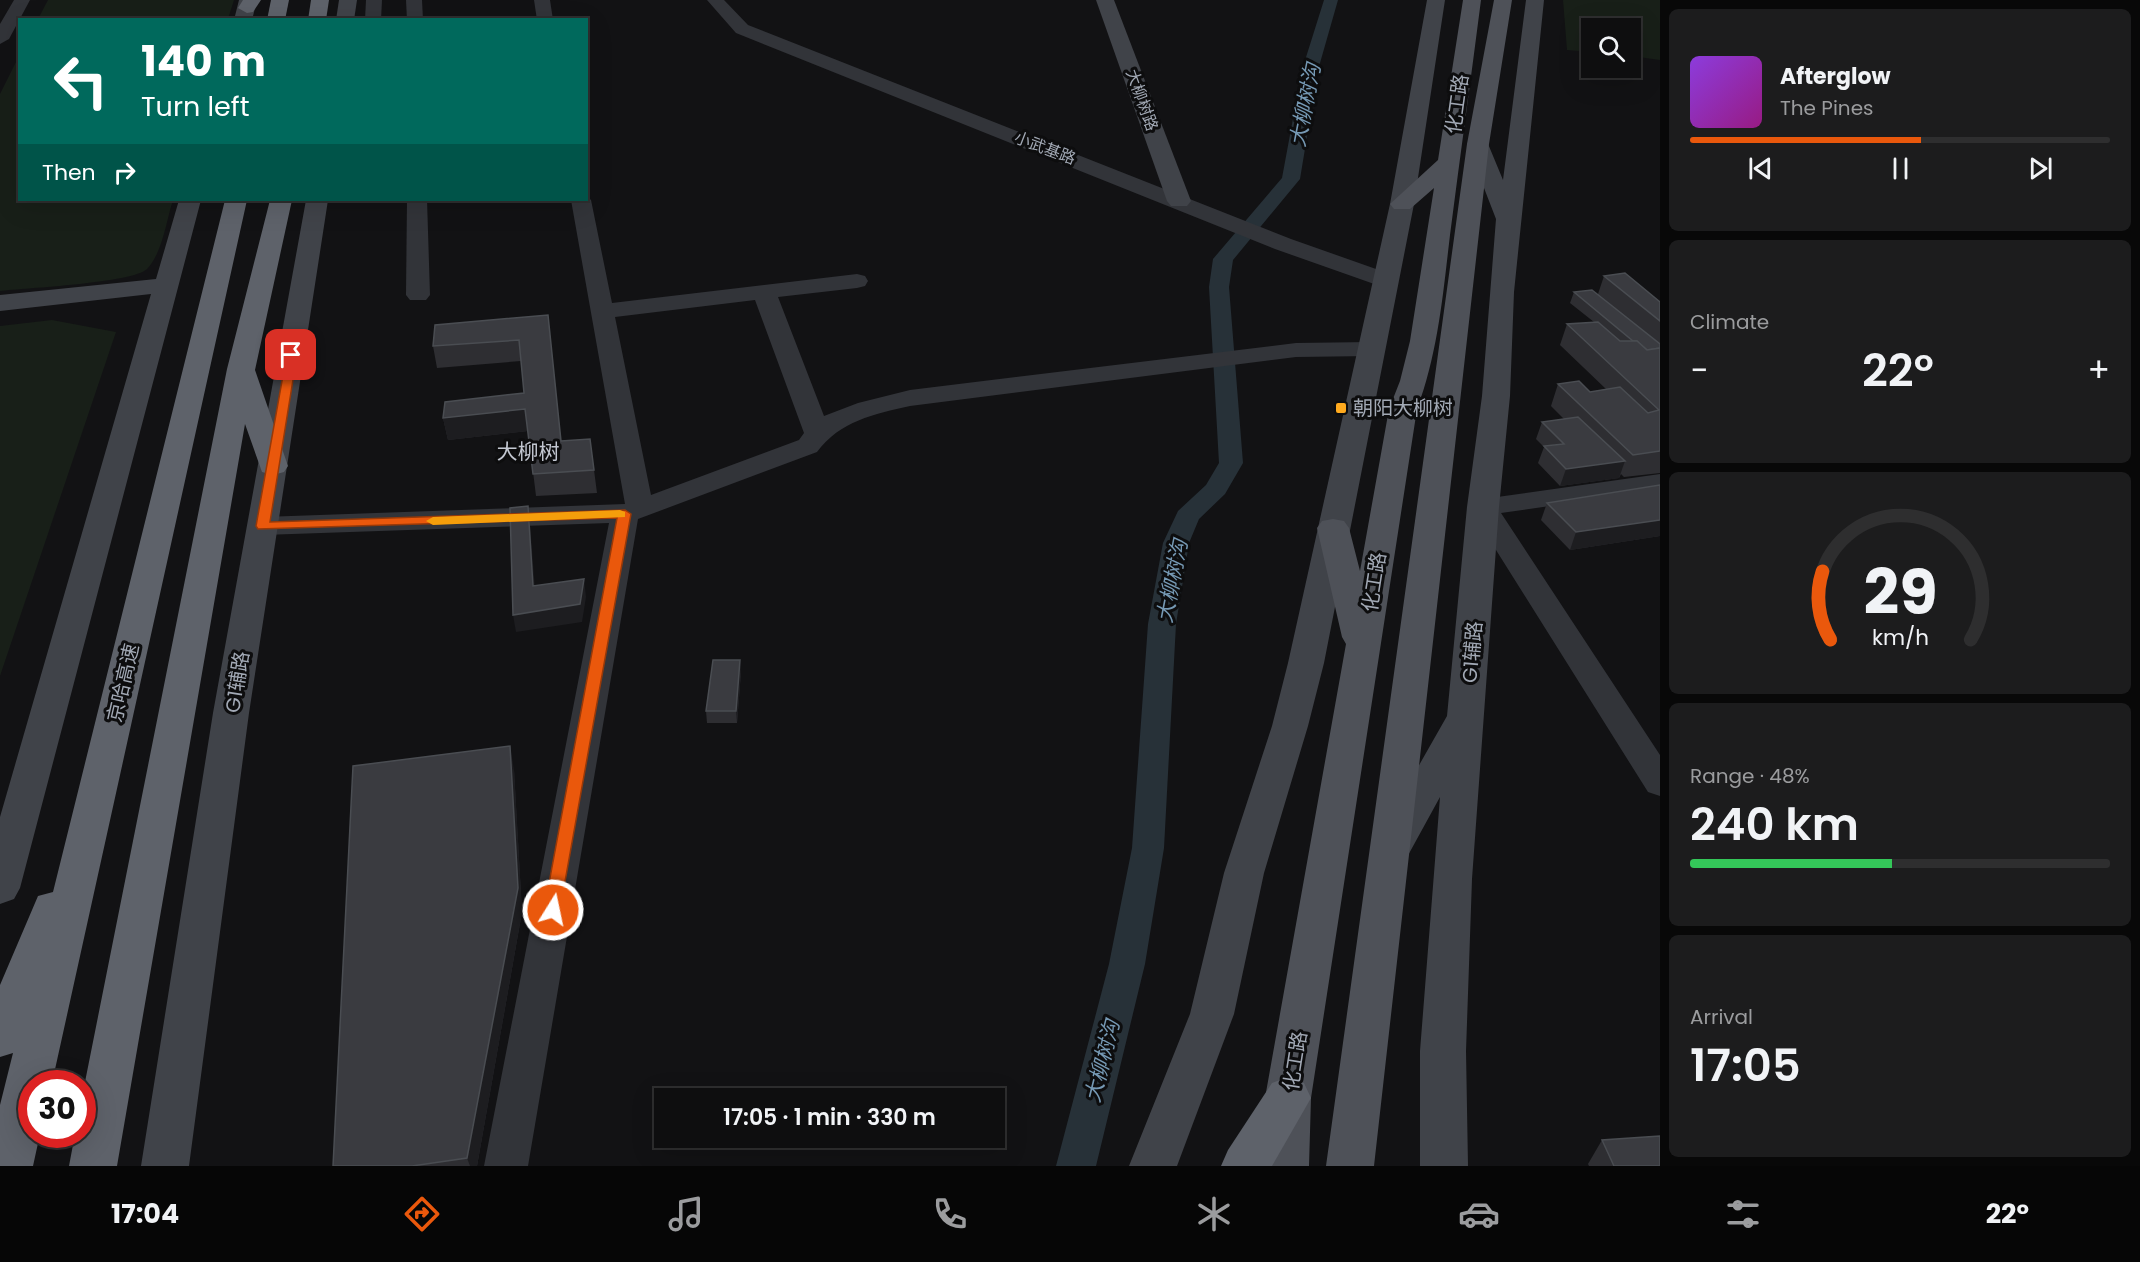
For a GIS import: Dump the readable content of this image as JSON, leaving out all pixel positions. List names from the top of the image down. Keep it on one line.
{"streets":{"highway":["京哈高速"],"main road":["化工路"],"street":["大柳树路","小武基路","G1辅路"]},"crossings":[["大柳树路","小武基路"],["化工路","G1辅路"]],"districts":["大柳树"],"water":["大柳树沟"],"places":{"transit":["朝阳大柳树"]},"page":{"turn":["140 m","Turn left"],"song":["Afterglow","The Pines"],"then":"Then","tile":["Climate",["Range · 48%","240 km"],["Arrival","17:05"]],"heat":["−","22°","+"],"limit":"30","trip":"17:05 · 1 min · 330 m","tabs":["17:04","22°"],"gauge":["29","km/h"]}}
